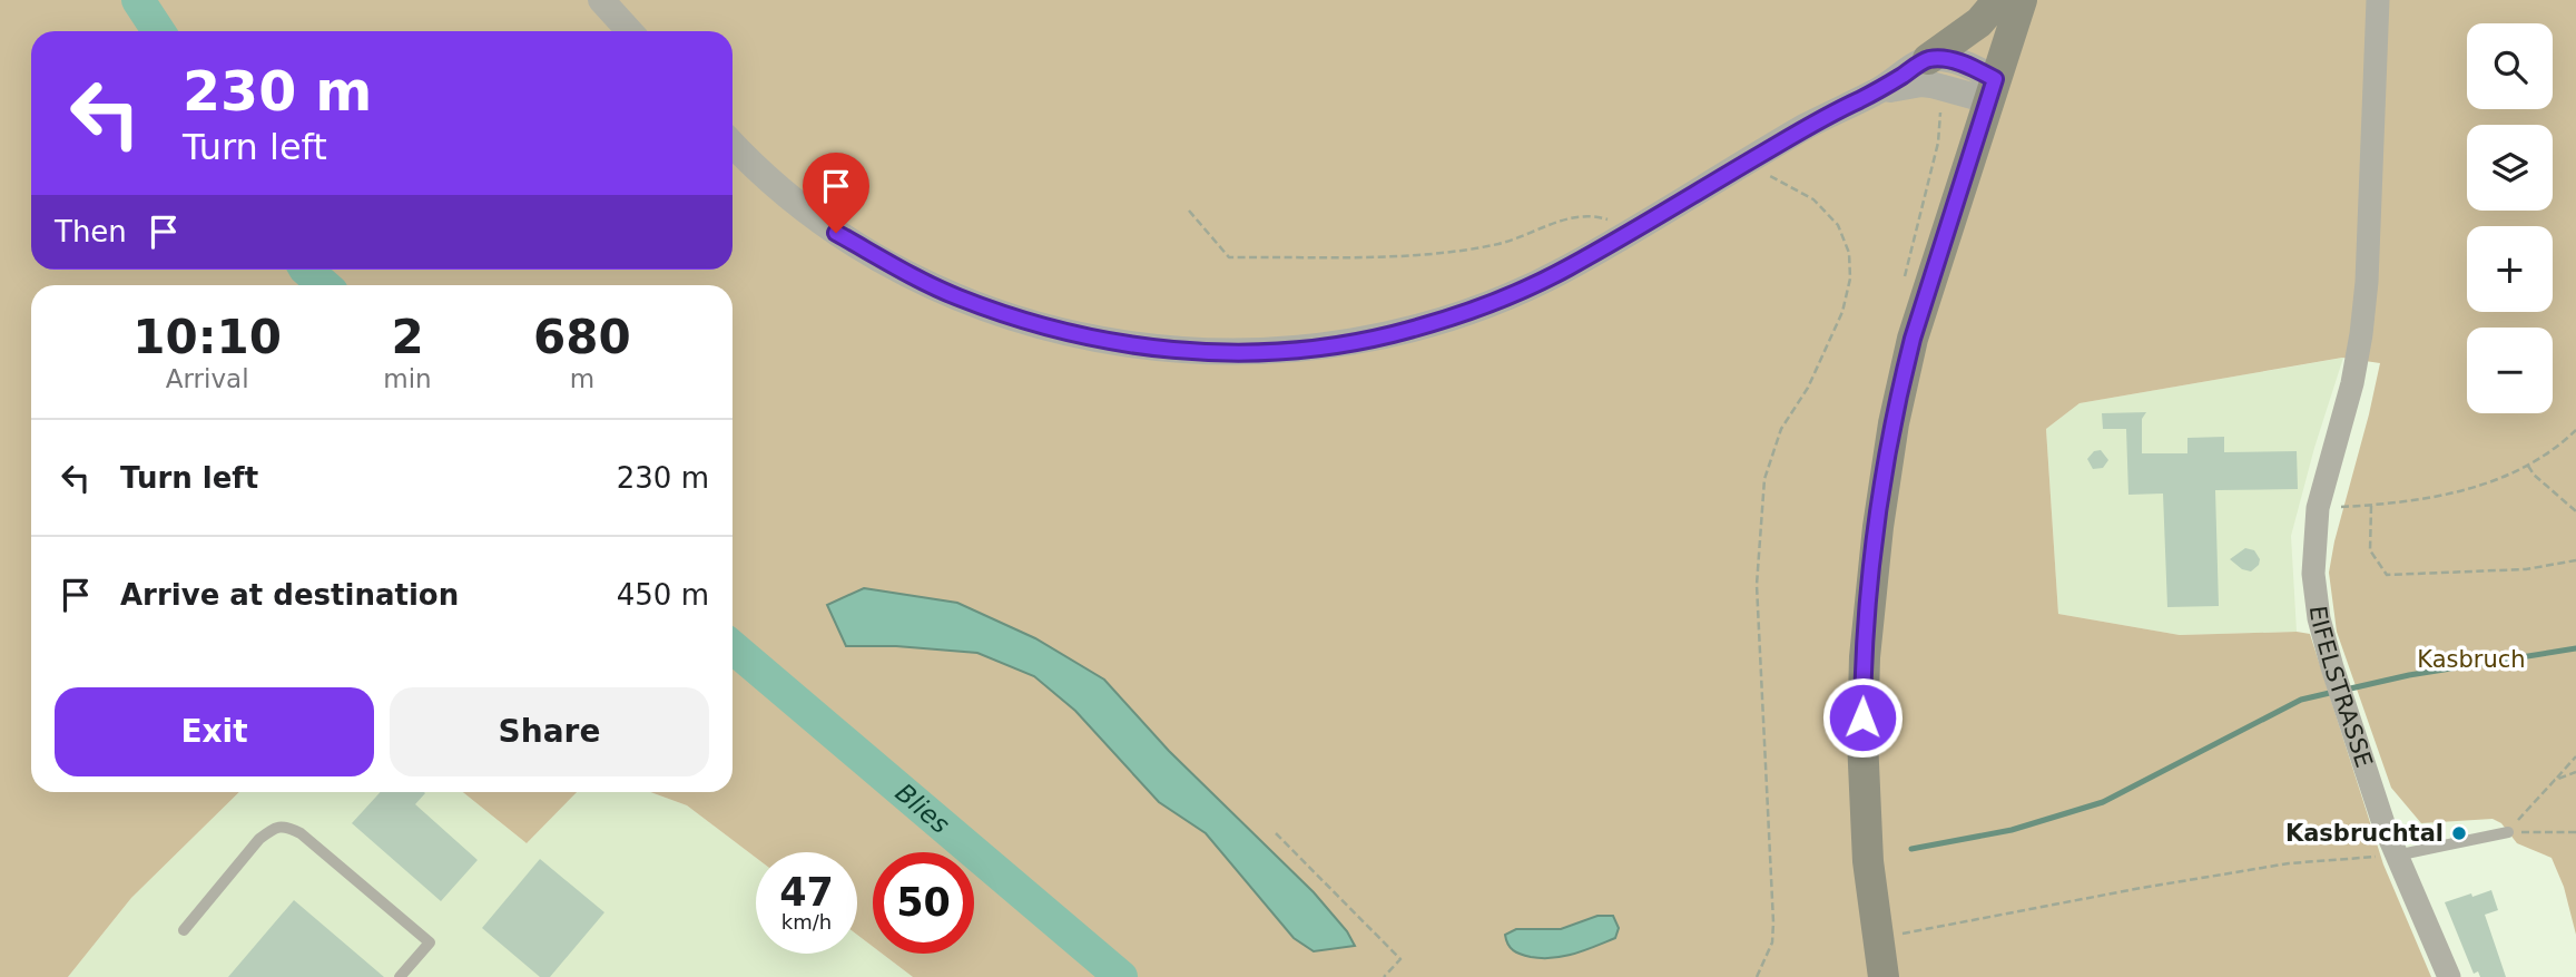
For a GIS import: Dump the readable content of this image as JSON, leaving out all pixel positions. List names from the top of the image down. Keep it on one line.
{"streets":{"street":["EIFELSTRASSE"]},"water":["Blies"],"parks":["Kasbruch"],"places":["Kasbruchtal"],"page":{"map_buttons":["+","−"],"turn":["230 m","Turn left"],"then":"Then","eta":["10:10","Arrival","2","min","680","m"],"list":[{"name":"Turn left","value":"230 m"},{"name":"Arrive at destination","value":"450 m"}],"buttons":["Exit","Share"],"speed":"47 km/h","limit":"50"}}
